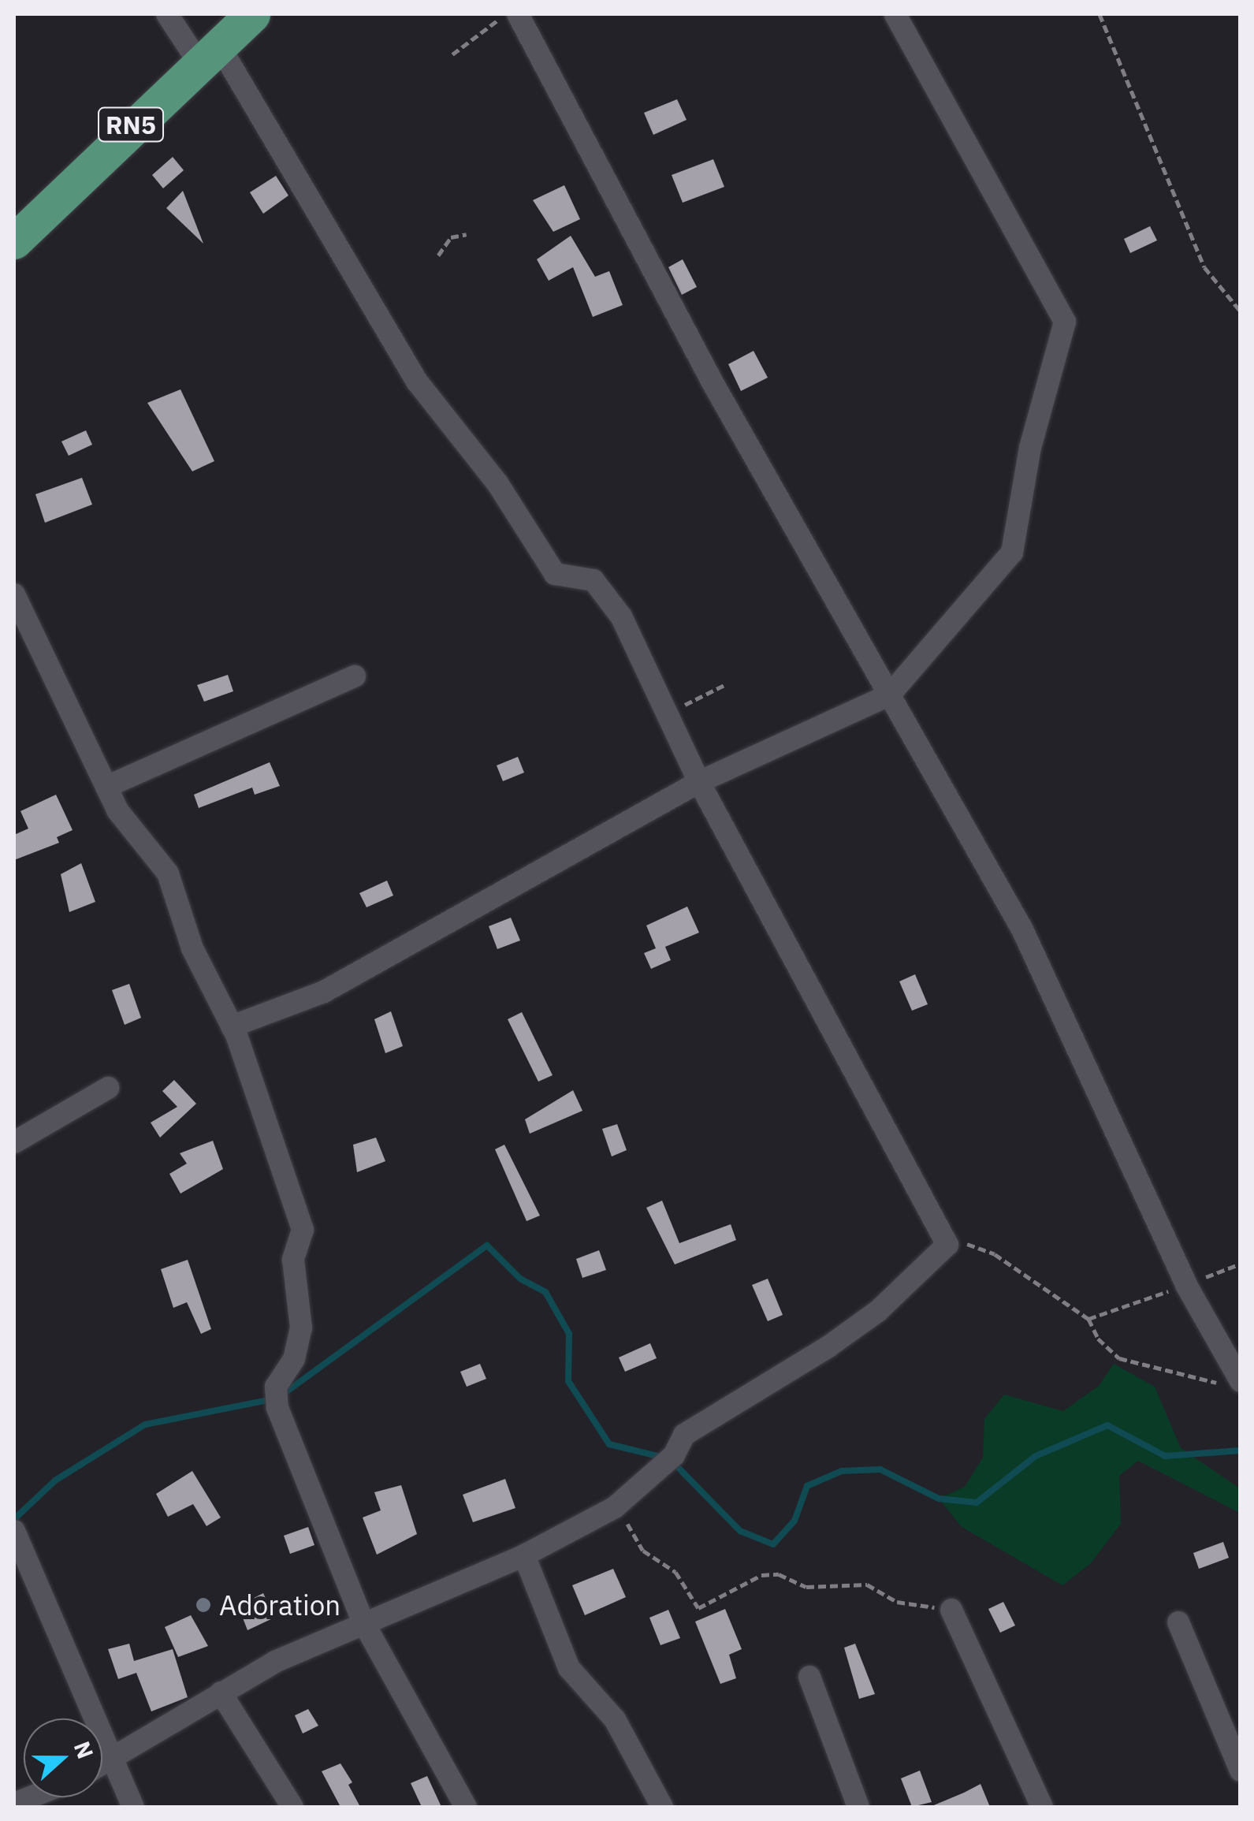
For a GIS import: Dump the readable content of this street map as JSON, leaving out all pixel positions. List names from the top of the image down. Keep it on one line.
{"streets":{"highway":["RN5"]},"places":["Adoration"],"north":"right"}
